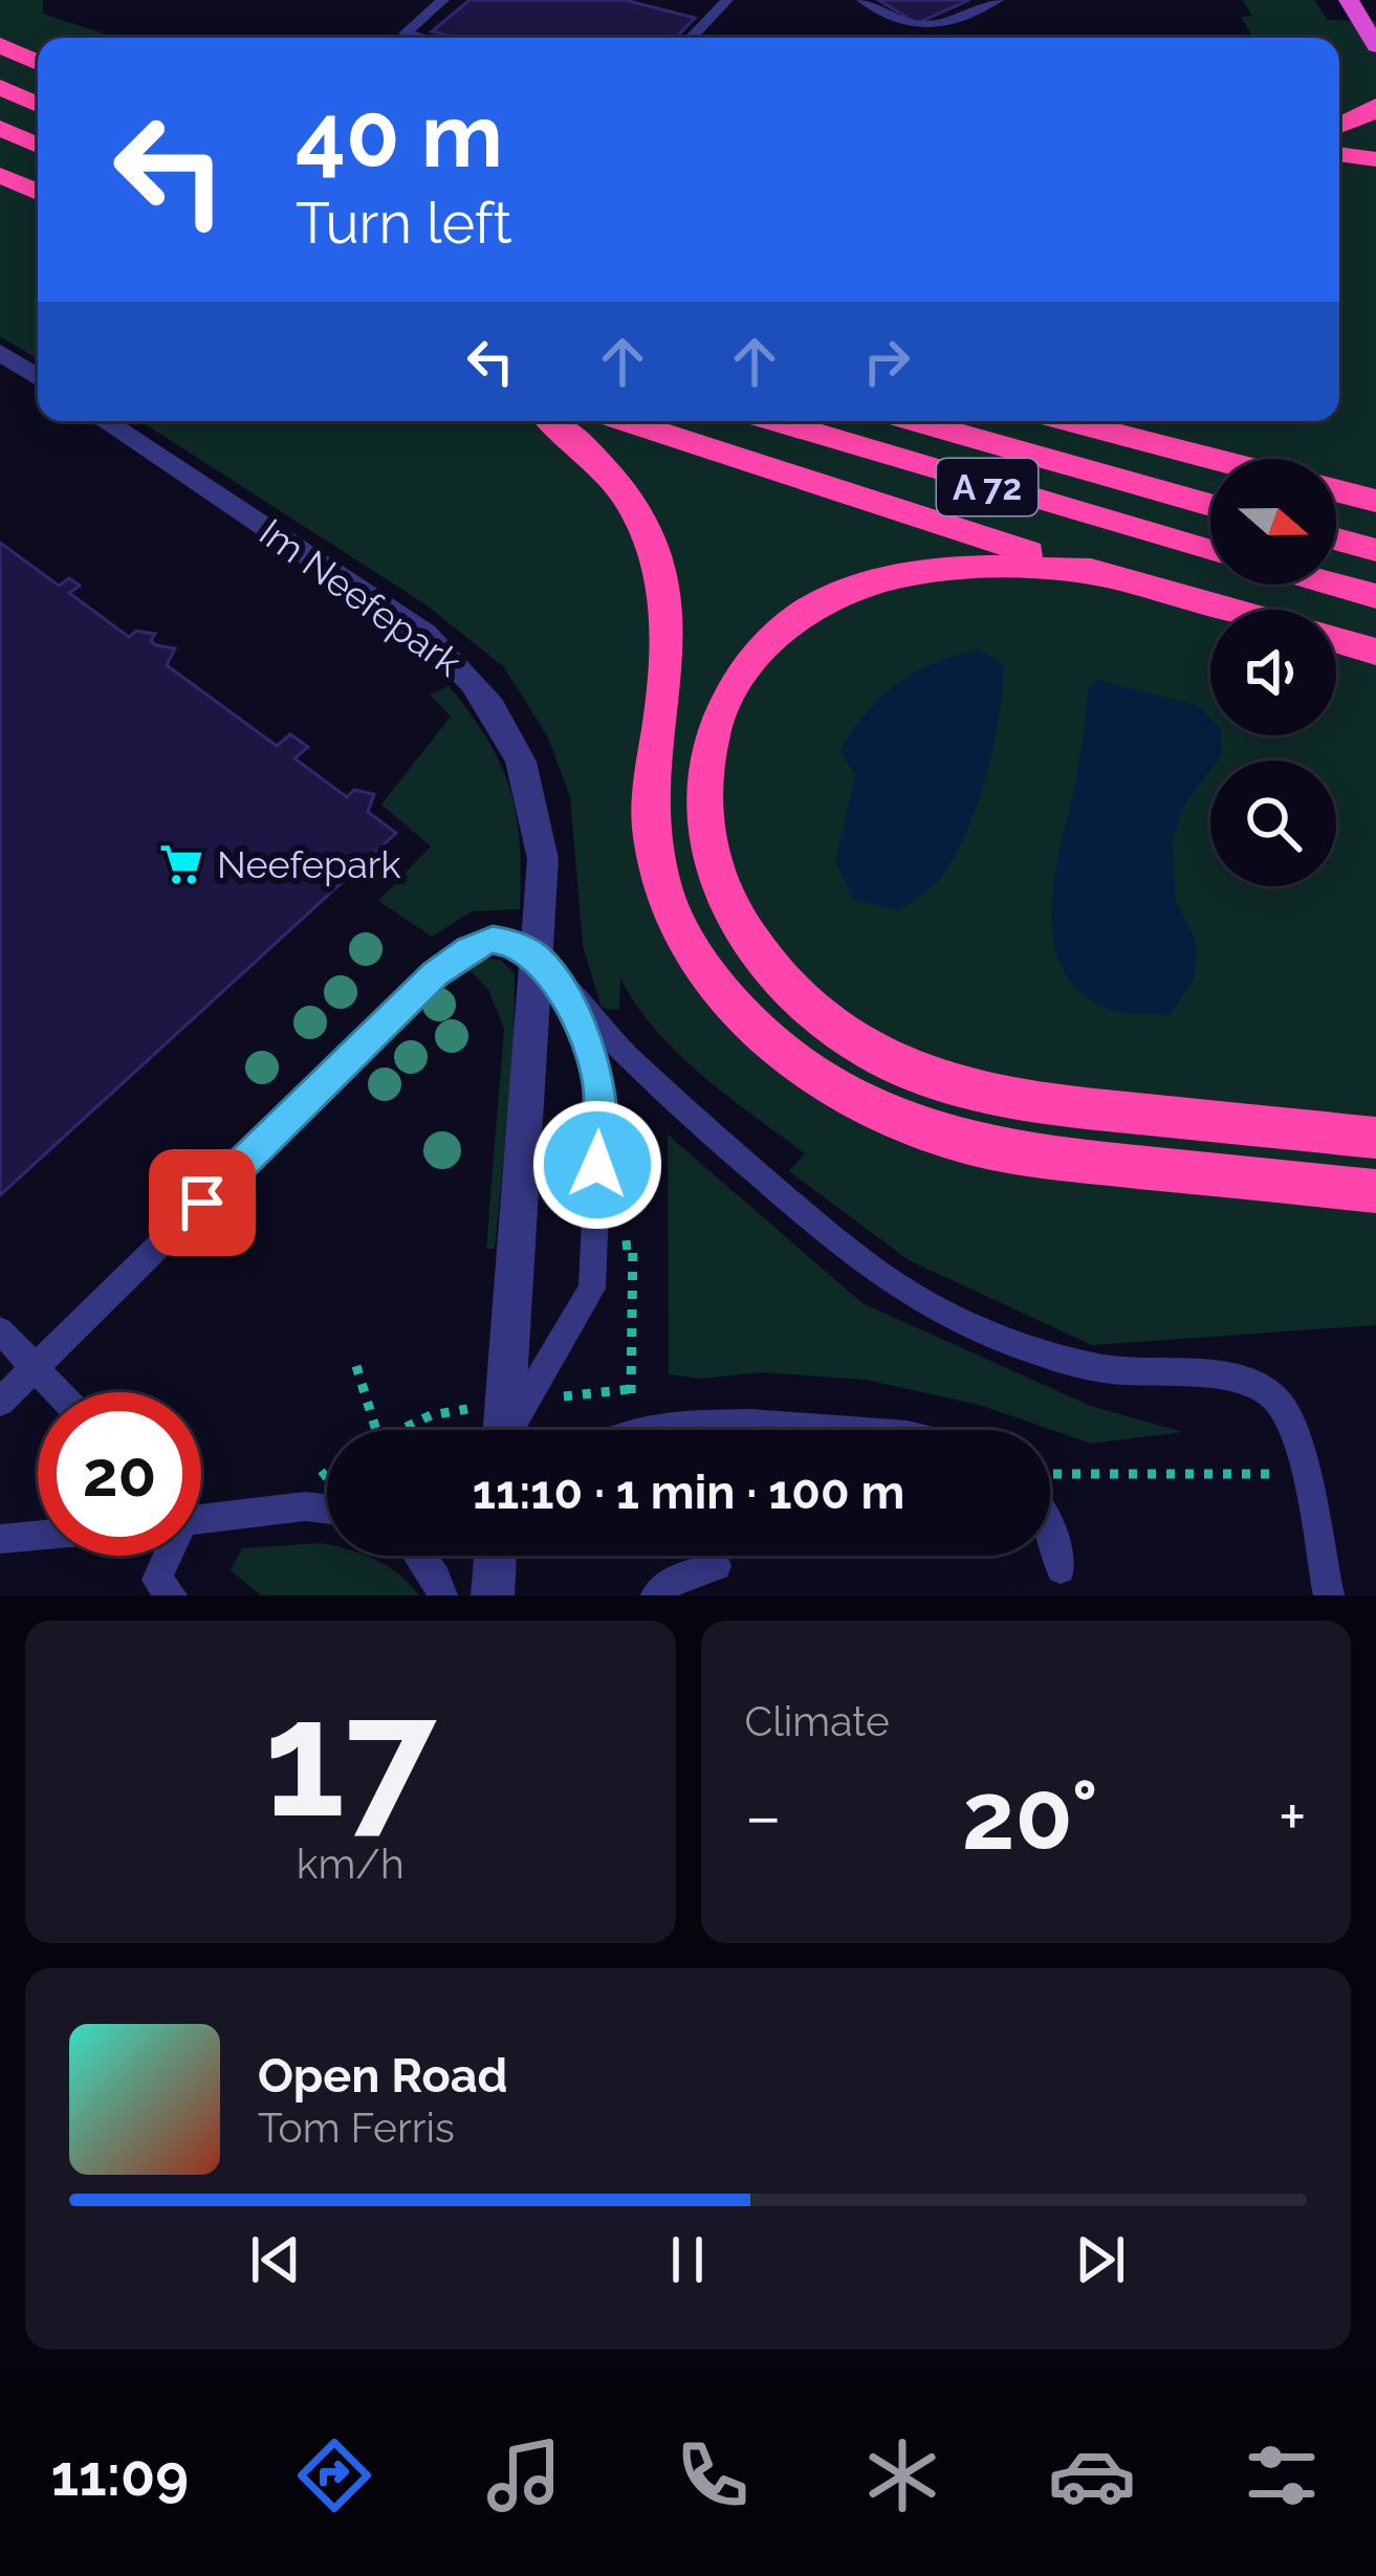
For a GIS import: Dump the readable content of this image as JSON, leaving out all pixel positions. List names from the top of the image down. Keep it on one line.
{"streets":{"highway":["A 72"],"street":["Im Neefepark"]},"places":{"supermarket":["Neefepark"]},"north":"right","page":{"turn":["40 m","Turn left"],"limit":"20","trip":"11:10 · 1 min · 100 m","tile":[["17","km/h"],"Climate"],"heat":["−","20°","+"],"song":["Open Road","Tom Ferris"],"tabs":"11:09"}}
